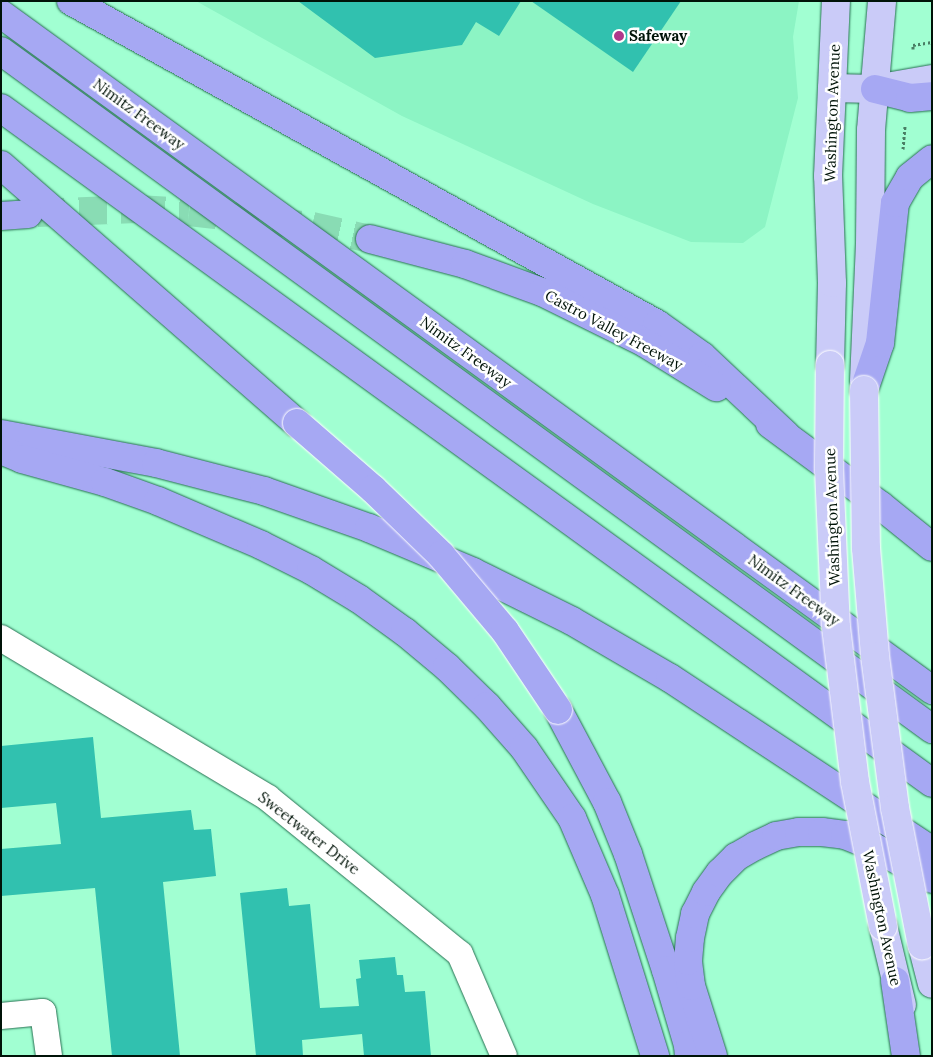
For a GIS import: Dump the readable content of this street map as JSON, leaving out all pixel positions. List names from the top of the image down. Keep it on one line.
{"streets":{"highway":["Nimitz Freeway","Castro Valley Freeway"],"main road":["Washington Avenue"],"street":["Sweetwater Drive"]},"places":["Safeway"]}
